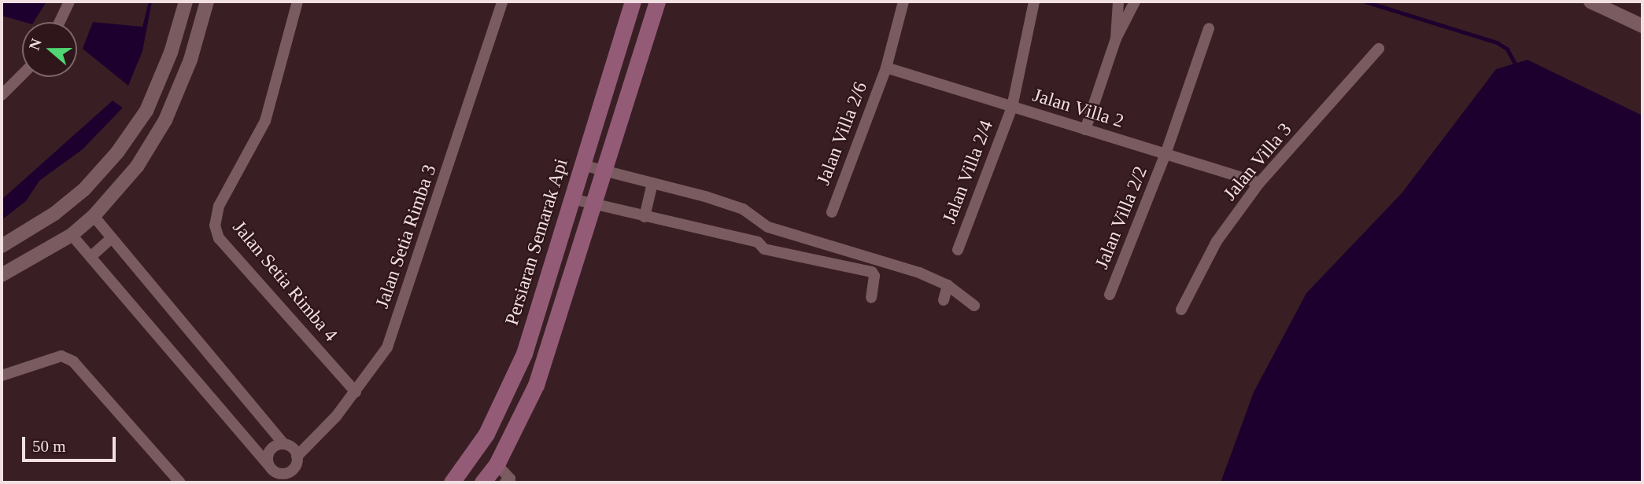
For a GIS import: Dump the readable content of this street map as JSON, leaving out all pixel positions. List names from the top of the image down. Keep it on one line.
{"streets":{"main road":["Persiaran Semarak Api"],"street":["Jalan Villa 2","Jalan Villa 2/6","Jalan Villa 3","Jalan Villa 2/4","Jalan Villa 2/2","Jalan Setia Rimba 3","Jalan Setia Rimba 4"]},"crossings":[["Jalan Villa 2","Jalan Villa 2/6"],["Jalan Villa 2","Jalan Villa 3"],["Jalan Villa 2","Jalan Villa 2/4"],["Jalan Villa 2","Jalan Villa 2/2"],["Jalan Setia Rimba 3","Jalan Setia Rimba 4"]],"scale_bar":"50 m","north":"left"}
